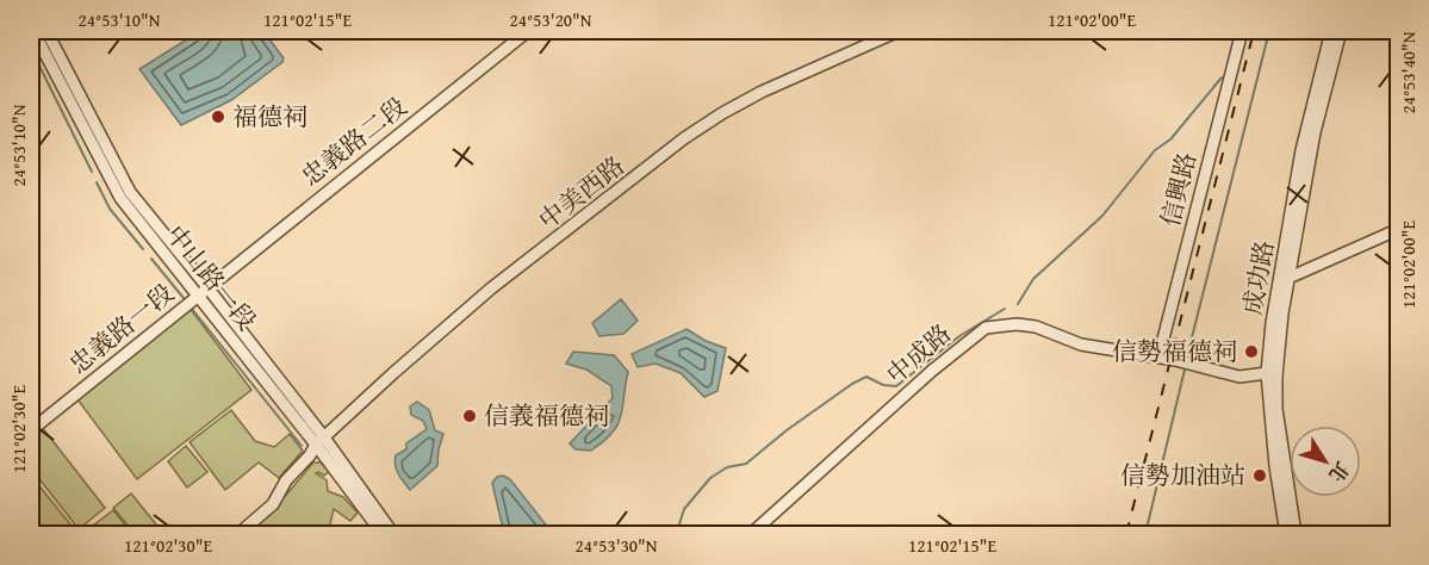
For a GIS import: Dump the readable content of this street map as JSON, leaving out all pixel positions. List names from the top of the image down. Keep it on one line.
{"streets":{"street":["忠義路二段","信興路","中美西路","中山路一段","成功路","忠義路一段","中成路"]},"crossings":[["忠義路二段","中山路一段"],["忠義路二段","忠義路一段"],["信興路","中成路"],["中美西路","中山路一段"],["中山路一段","忠義路一段"],["成功路","中成路"]],"places":["福德祠","信勢福德祠","信義福德祠","信勢加油站"],"north":"bottom right","coordinates":["24°53'10\"N","121°02'15\"E","24°53'20\"N","121°02'00\"E","24°53'40\"N","121°02'30\"E","24°53'30\"N"]}
